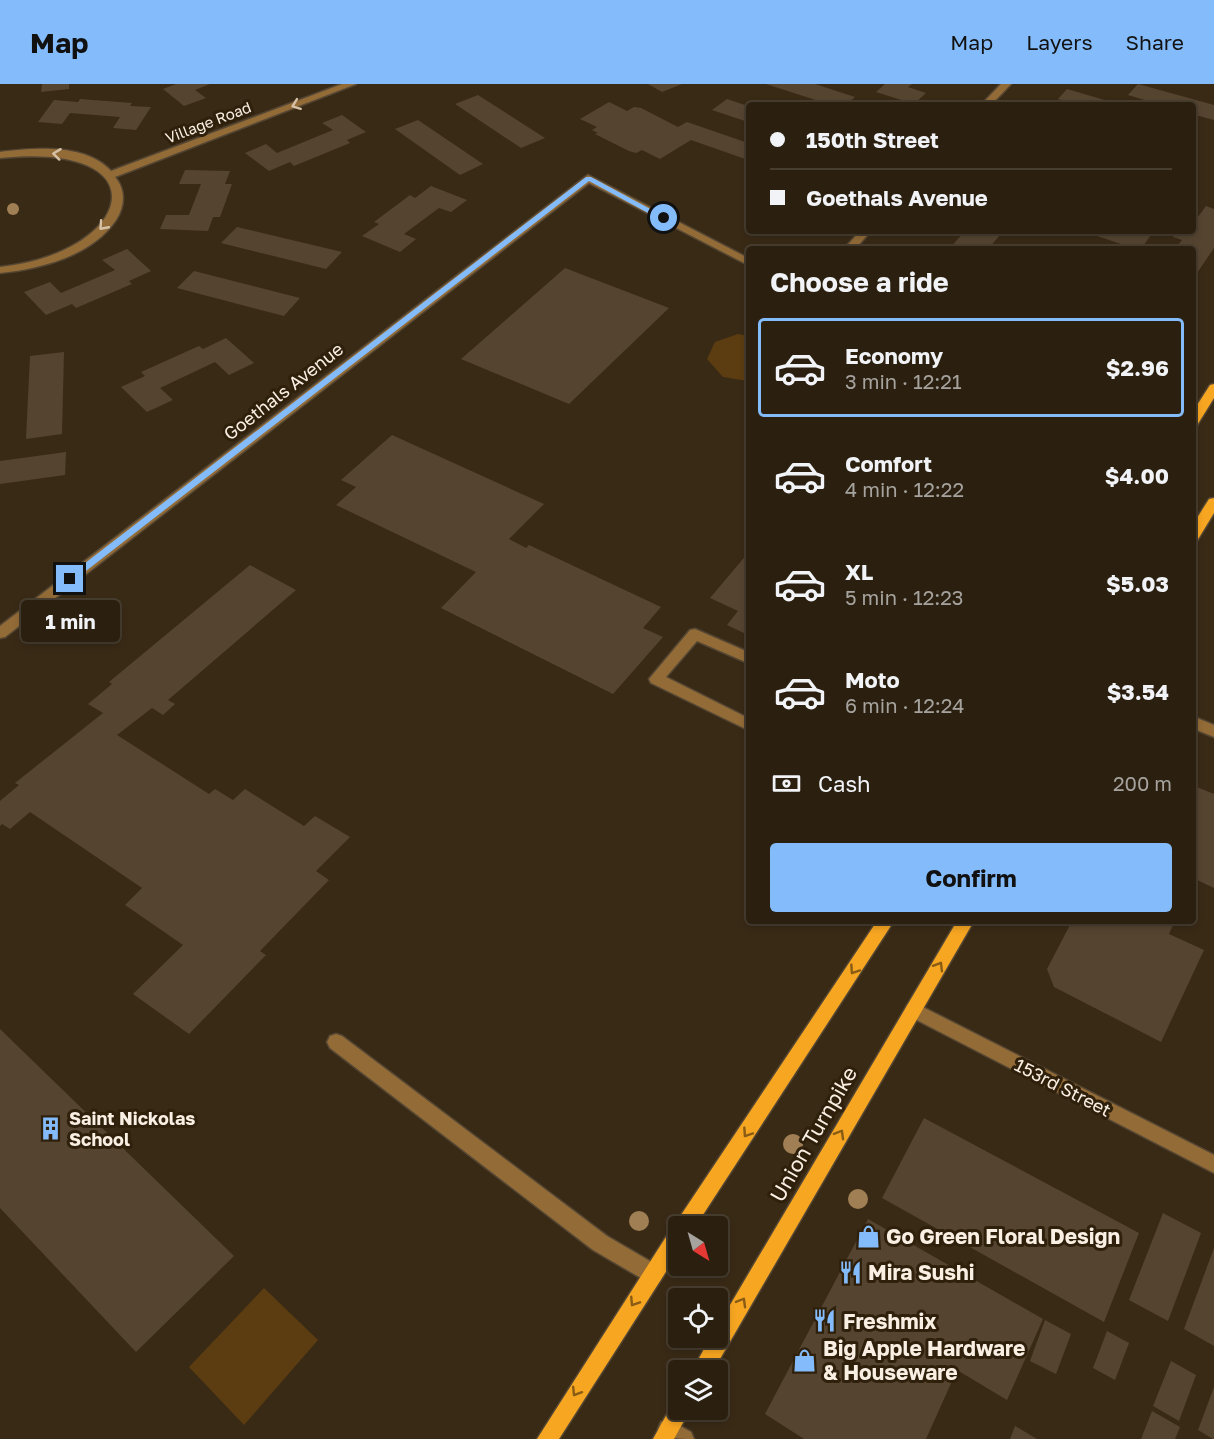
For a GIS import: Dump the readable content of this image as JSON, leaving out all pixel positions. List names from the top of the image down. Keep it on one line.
{"streets":{"main road":["Union Turnpike"],"street":["Village Road","Goethals Avenue","153rd Street"]},"crossings":[["153rd Street","Union Turnpike"]],"one_way":["Village Road"],"places":{"building":["Saint Nickolas School"],"shop":["Go Green Floral Design","Big Apple Hardware & Houseware"],"restaurant":["Mira Sushi","Freshmix"]},"north":"bottom right","page":{"header":"Map","nav":["Map","Layers","Share"],"banner":["150th Street","Goethals Avenue"],"heading":"Choose a ride","list":[{"name":"Economy","note":"3 min · 12:21","value":"$2.96"},{"name":"Comfort","note":"4 min · 12:22","value":"$4.00"},{"name":"XL","note":"5 min · 12:23","value":"$5.03"},{"name":"Moto","note":"6 min · 12:24","value":"$3.54"}],"bubble":"1 min","pay":["Cash","200 m"],"buttons":"Confirm"}}
